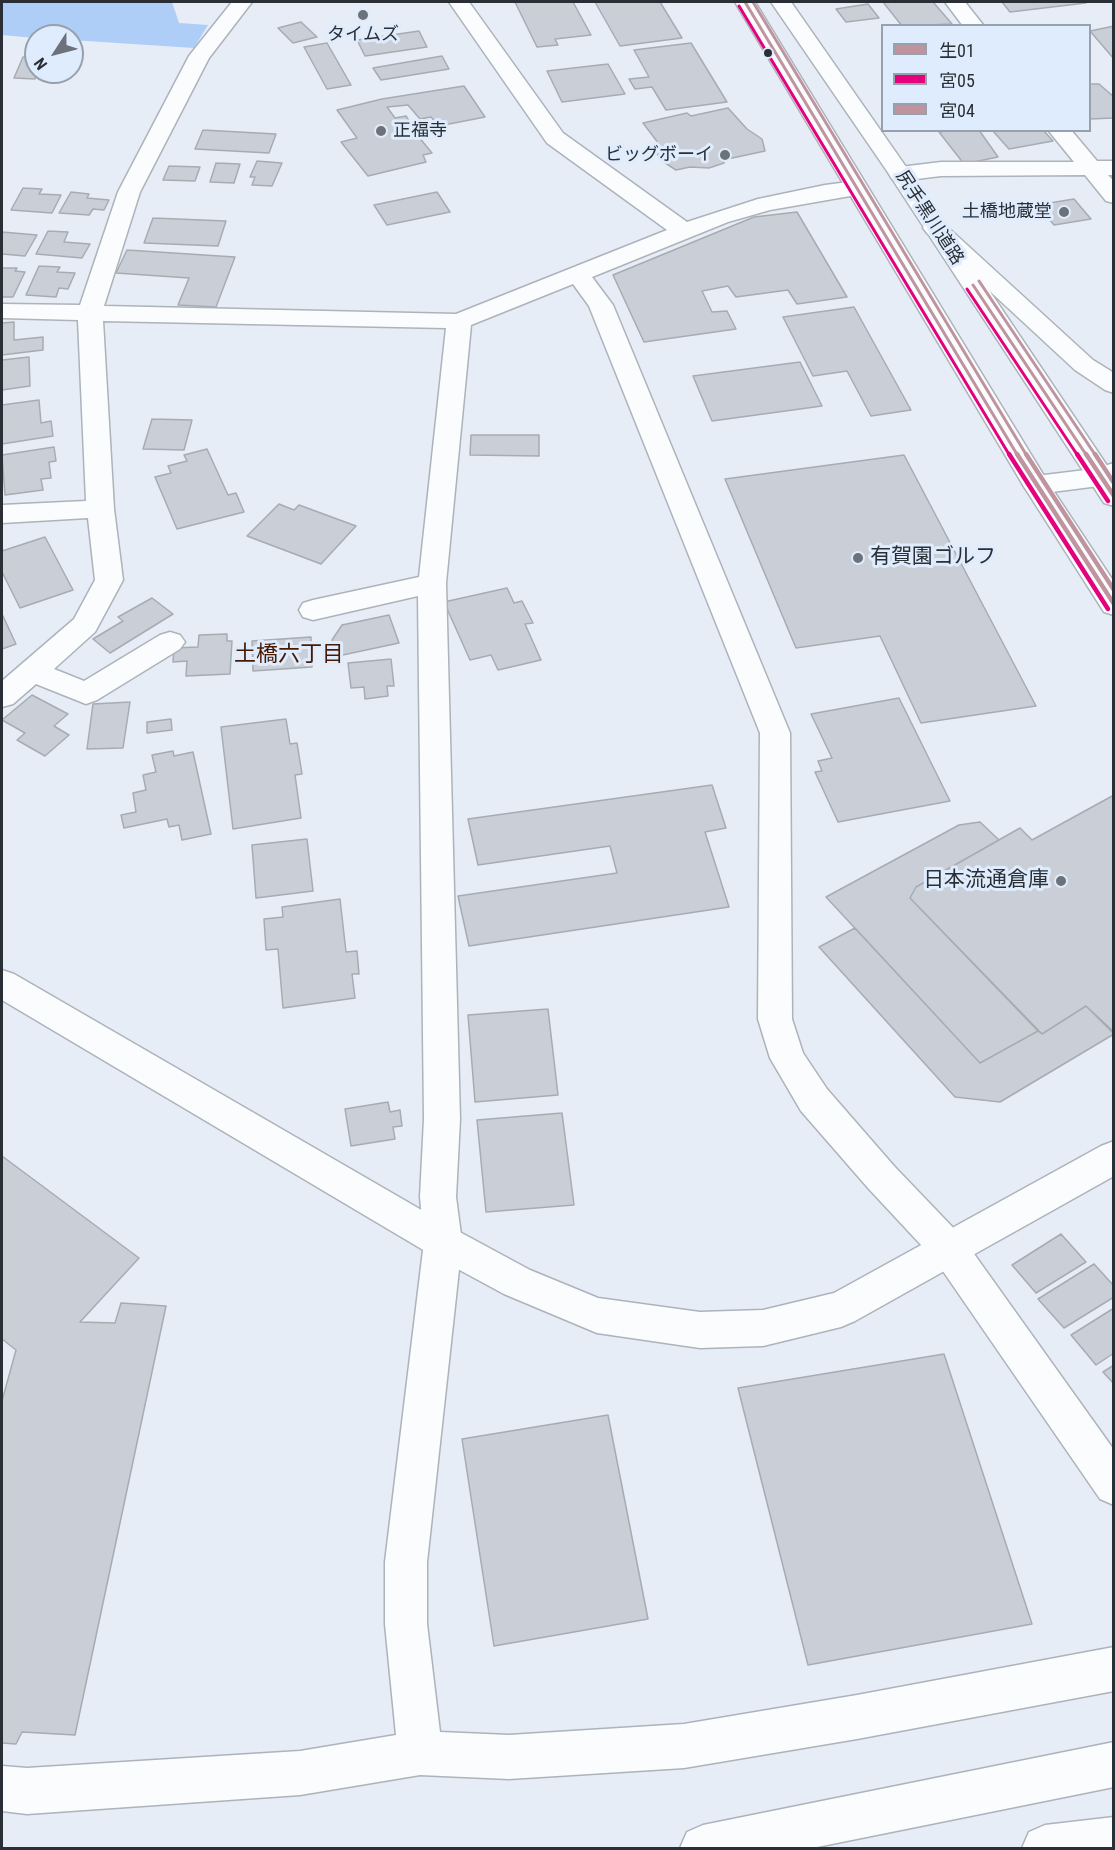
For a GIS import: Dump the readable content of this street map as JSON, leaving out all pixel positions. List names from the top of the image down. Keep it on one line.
{"streets":{"main road":["尻手黒川道路"]},"districts":["土橋六丁目"],"places":["タイムズ","正福寺","ビッグボーイ","土橋地蔵堂","有賀園ゴルフ","日本流通倉庫"],"lines":["transit line 生01","transit line 宮04","transit line 宮05"],"legend":["生01","宮05","宮04"],"north":"bottom left"}
